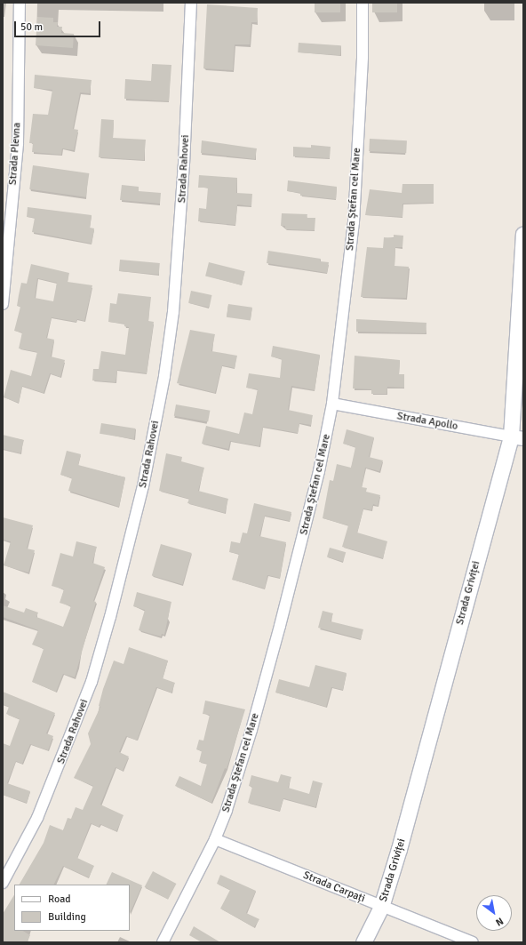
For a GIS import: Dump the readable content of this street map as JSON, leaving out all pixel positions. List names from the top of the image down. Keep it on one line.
{"streets":{"main road":["Strada Griviței"],"street":["Strada Plevna","Strada Rahovei","Strada Ștefan cel Mare","Strada Apollo","Strada Carpați"]},"crossings":[["Strada Ștefan cel Mare","Strada Apollo"],["Strada Ștefan cel Mare","Strada Carpați"],["Strada Apollo","Strada Griviței"],["Strada Griviței","Strada Carpați"]],"legend":["Road","Building"],"scale_bar":"50 m","north":"bottom right"}
